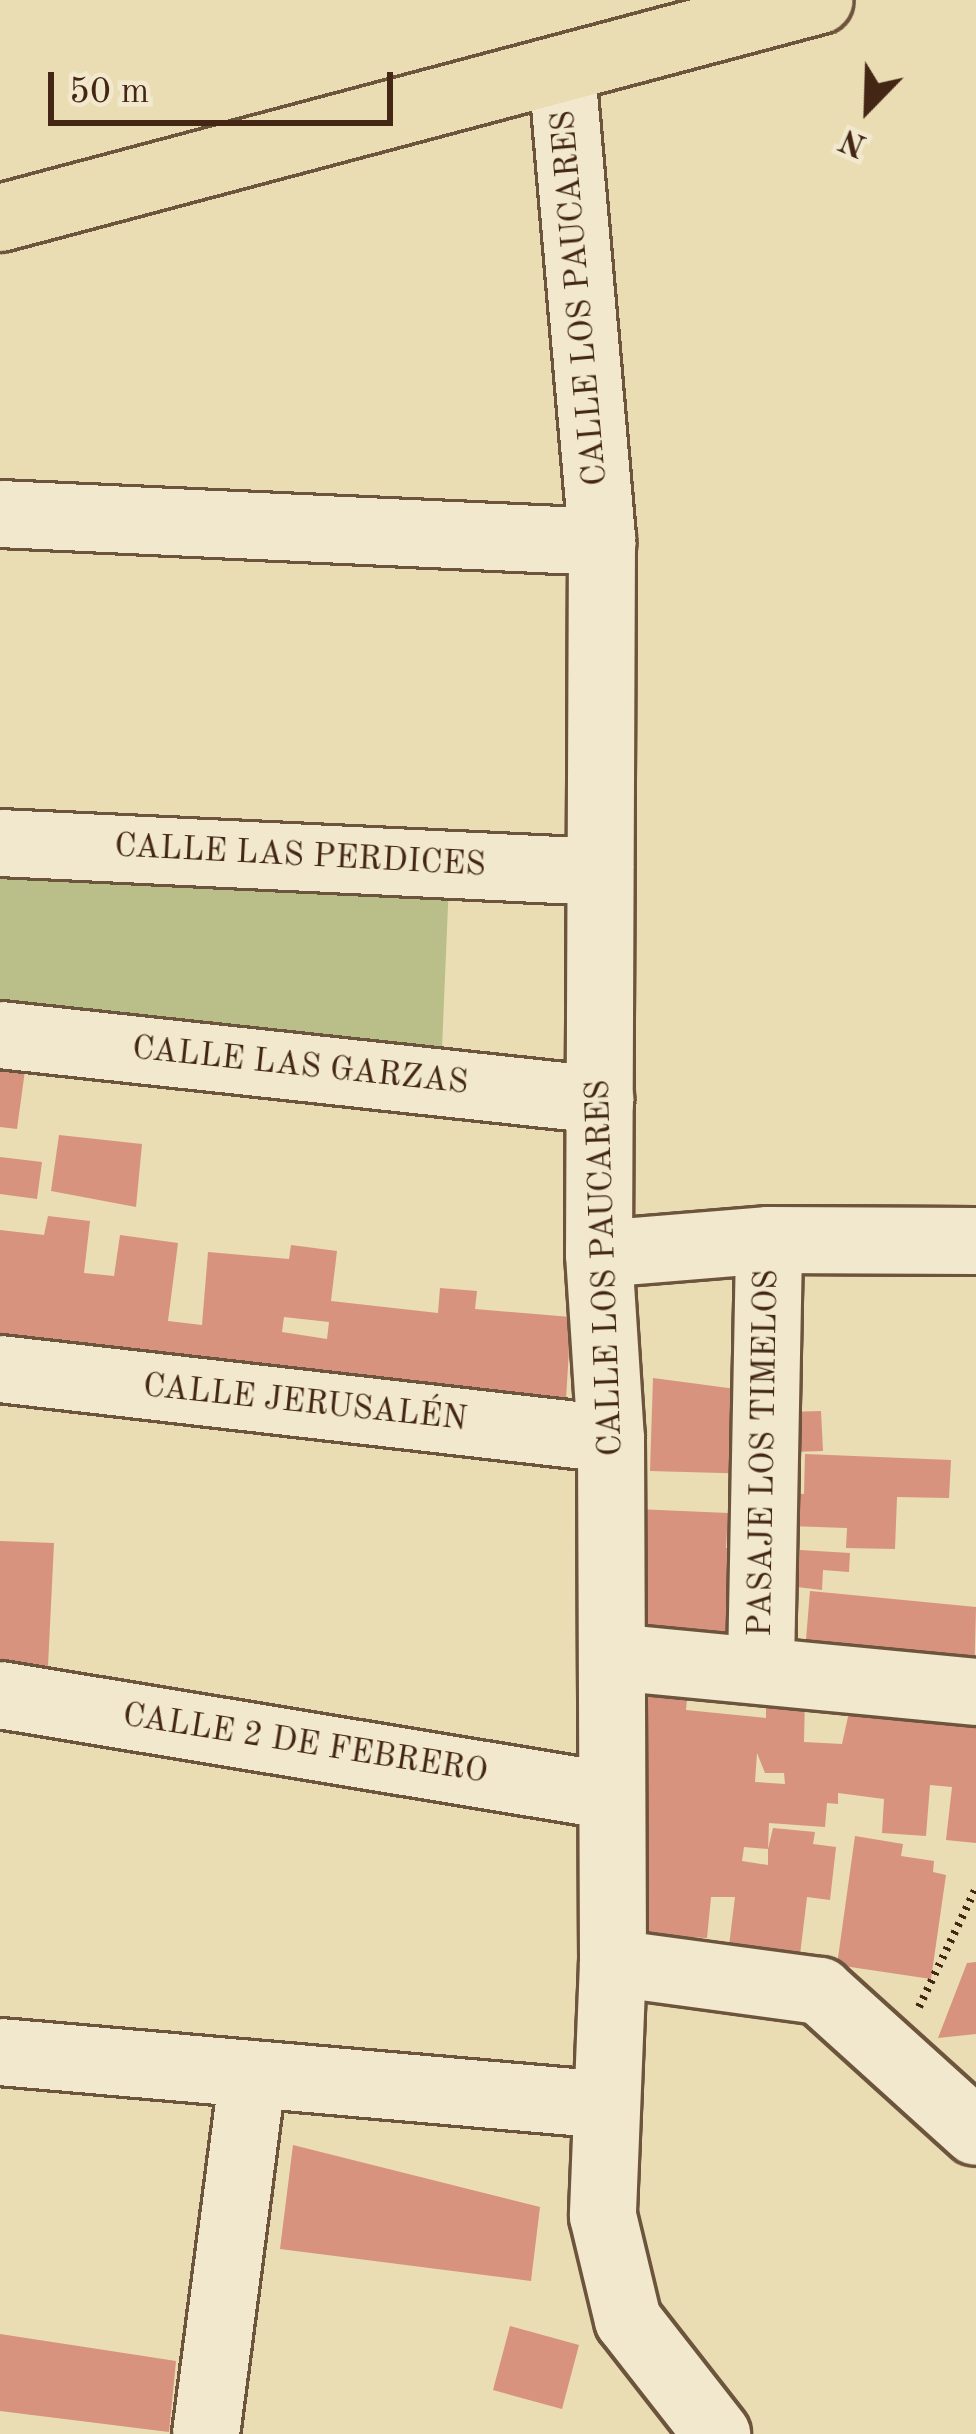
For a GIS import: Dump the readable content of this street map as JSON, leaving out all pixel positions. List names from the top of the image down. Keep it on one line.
{"streets":{"street":["CALLE LOS PAUCARES","CALLE LAS PERDICES","CALLE LAS GARZAS","CALLE JERUSALÉN","PASAJE LOS TIMELOS","CALLE 2 DE FEBRERO"]},"crossings":[["CALLE LOS PAUCARES","CALLE LAS PERDICES"],["CALLE LOS PAUCARES","CALLE LAS GARZAS"],["CALLE LOS PAUCARES","CALLE JERUSALÉN"],["CALLE LOS PAUCARES","CALLE 2 DE FEBRERO"]],"scale_bar":"50 m","north":"bottom left"}
